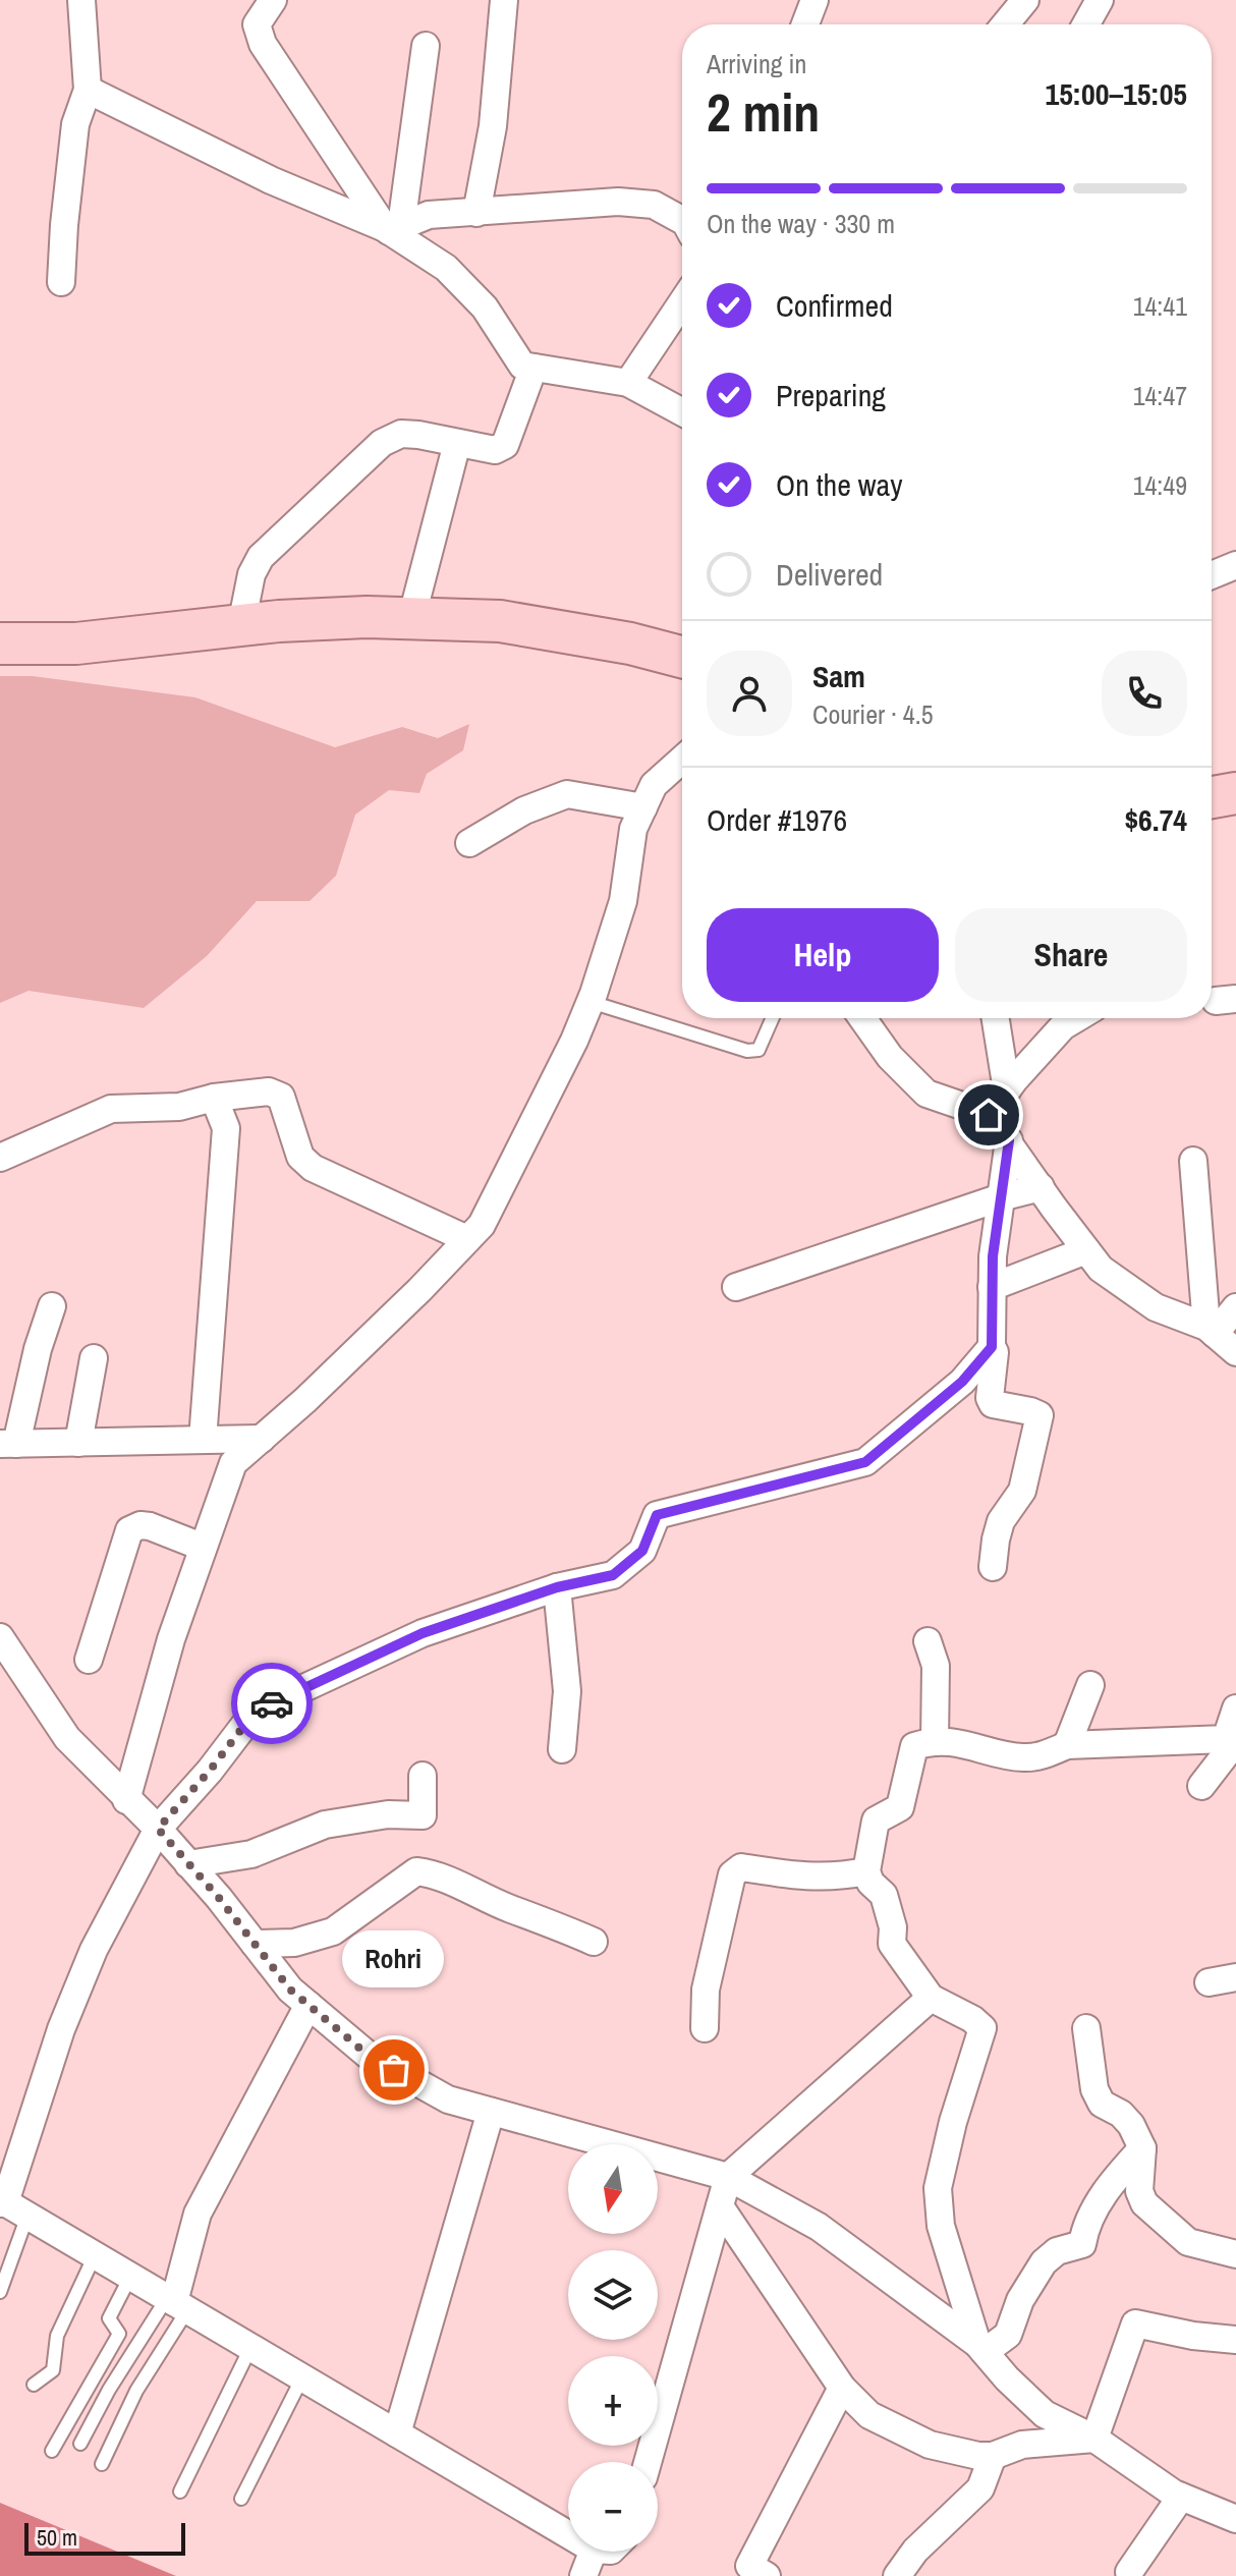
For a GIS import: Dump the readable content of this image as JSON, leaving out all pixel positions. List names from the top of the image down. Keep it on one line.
{"places":["Rohri"],"scale_bar":"50 m","north":"bottom","page":{"heading":["2 min","Arriving in","15:00–15:05"],"panel":["Sam","Courier · 4.5","Order #1976","$6.74"],"bar":"On the way · 330 m","list":[["Confirmed","14:41"],["Preparing","14:47"],["On the way","14:49"],"Delivered"],"buttons":["Help","Share"],"bubble":"Rohri","map_buttons":["+","−"],"scale":"50 m"}}
